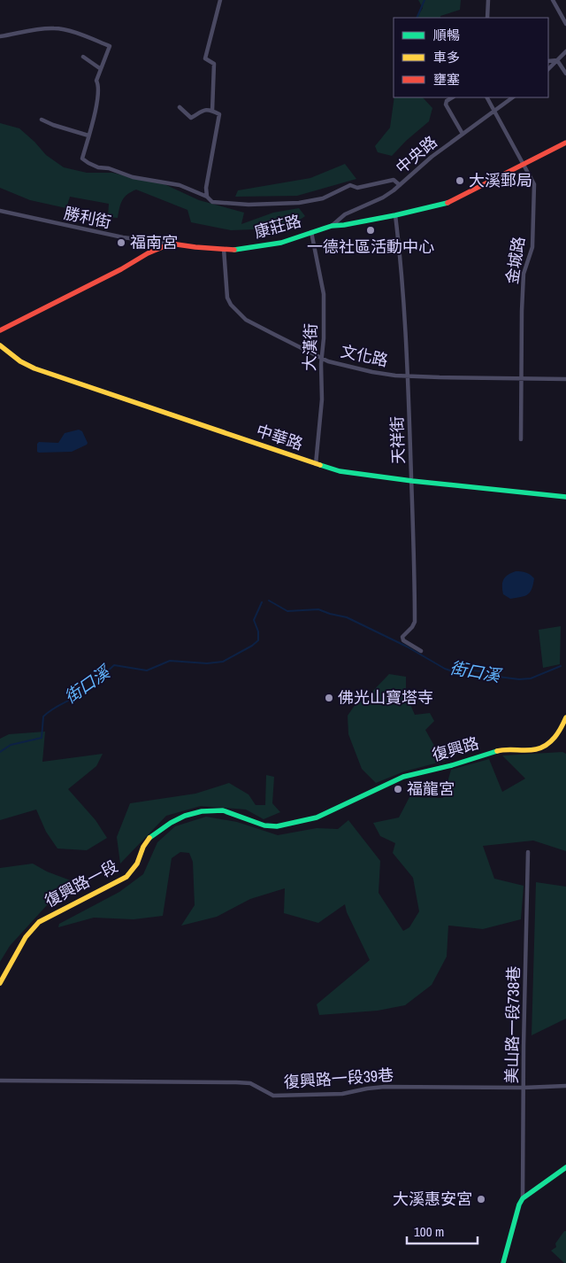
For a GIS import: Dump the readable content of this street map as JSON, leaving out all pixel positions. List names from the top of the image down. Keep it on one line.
{"streets":{"street":["中央路","勝利街","康莊路","金城路","大漢街","文化路","中華路","天祥街","復興路","復興路一段","美山路一段738巷","復興路一段39巷"]},"crossings":[["中央路","康莊路"],["中央路","金城路"],["勝利街","康莊路"],["康莊路","金城路"],["康莊路","大漢街"],["康莊路","文化路"],["康莊路","天祥街"],["金城路","文化路"],["大漢街","文化路"],["大漢街","中華路"],["文化路","天祥街"],["中華路","天祥街"],["復興路","復興路一段"],["美山路一段738巷","復興路一段39巷"]],"water":["街口溪"],"places":["大溪郵局","一德社區活動中心","福南宮","佛光山寶塔寺","福龍宮","大溪惠安宮"],"legend":["順暢","車多","壅塞"],"scale_bar":"100 m"}
